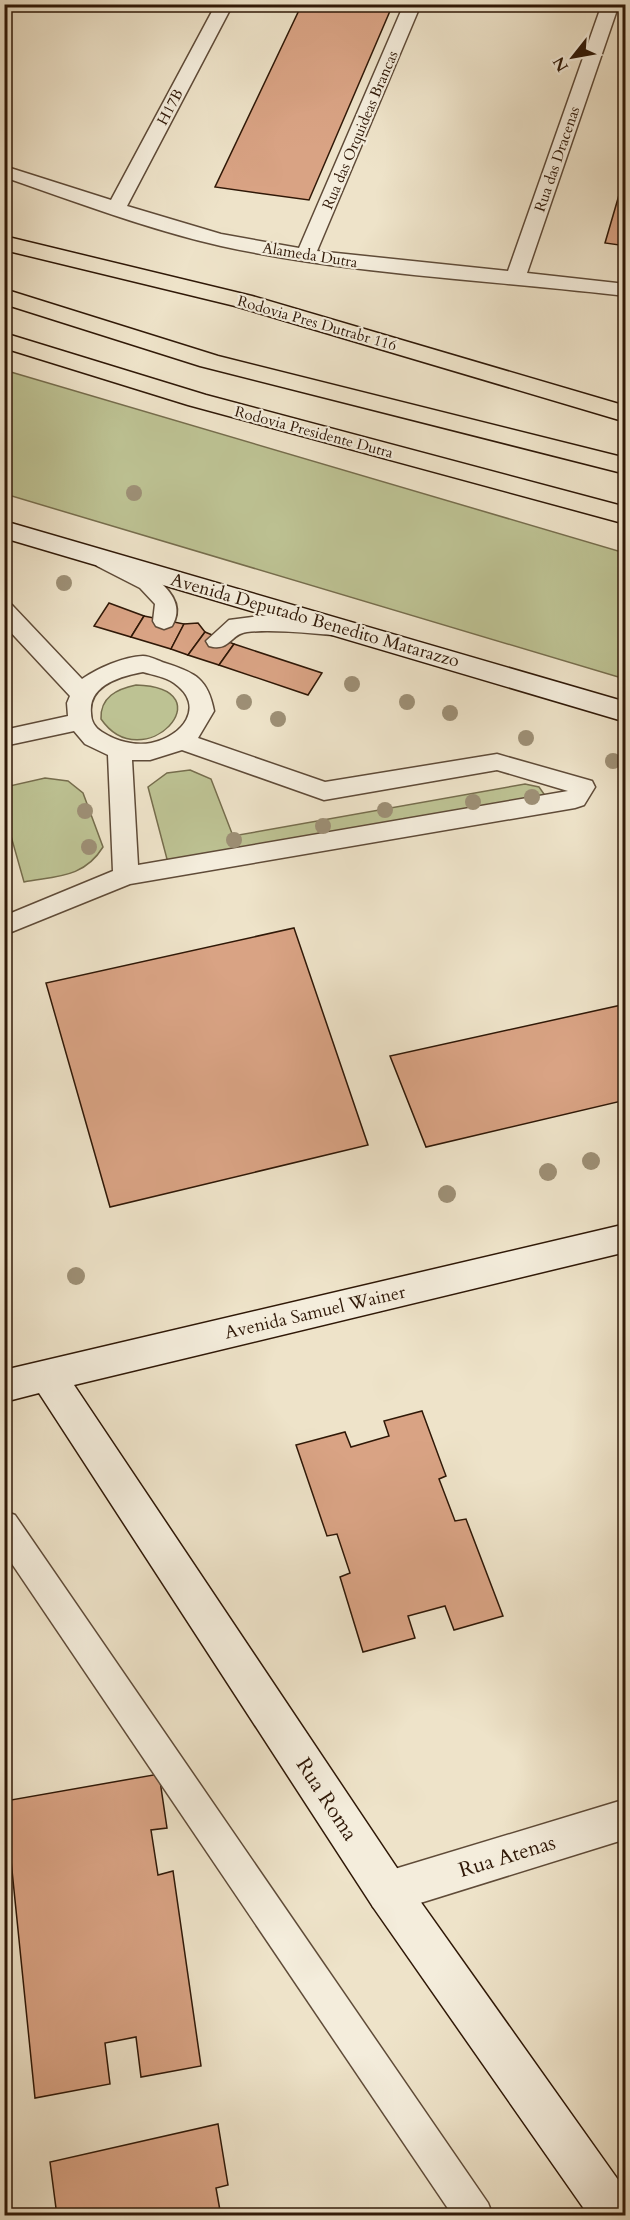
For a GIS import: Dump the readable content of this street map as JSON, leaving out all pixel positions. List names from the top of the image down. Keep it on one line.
{"streets":{"main road":["Rodovia Pres Dutrabr 116","Rodovia Presidente Dutra","Avenida Deputado Benedito Matarazzo","Avenida Samuel Wainer","Rua Roma","Rua Atenas"],"lane":["H17B","Rua das Orquideas Brancas","Rua das Dracenas","Alameda Dutra"]},"crossings":[["H17B","Alameda Dutra"],["Rua das Orquideas Brancas","Alameda Dutra"],["Rua das Dracenas","Alameda Dutra"],["Avenida Samuel Wainer","Rua Roma"],["Rua Roma","Rua Atenas"]],"north":"bottom left"}
